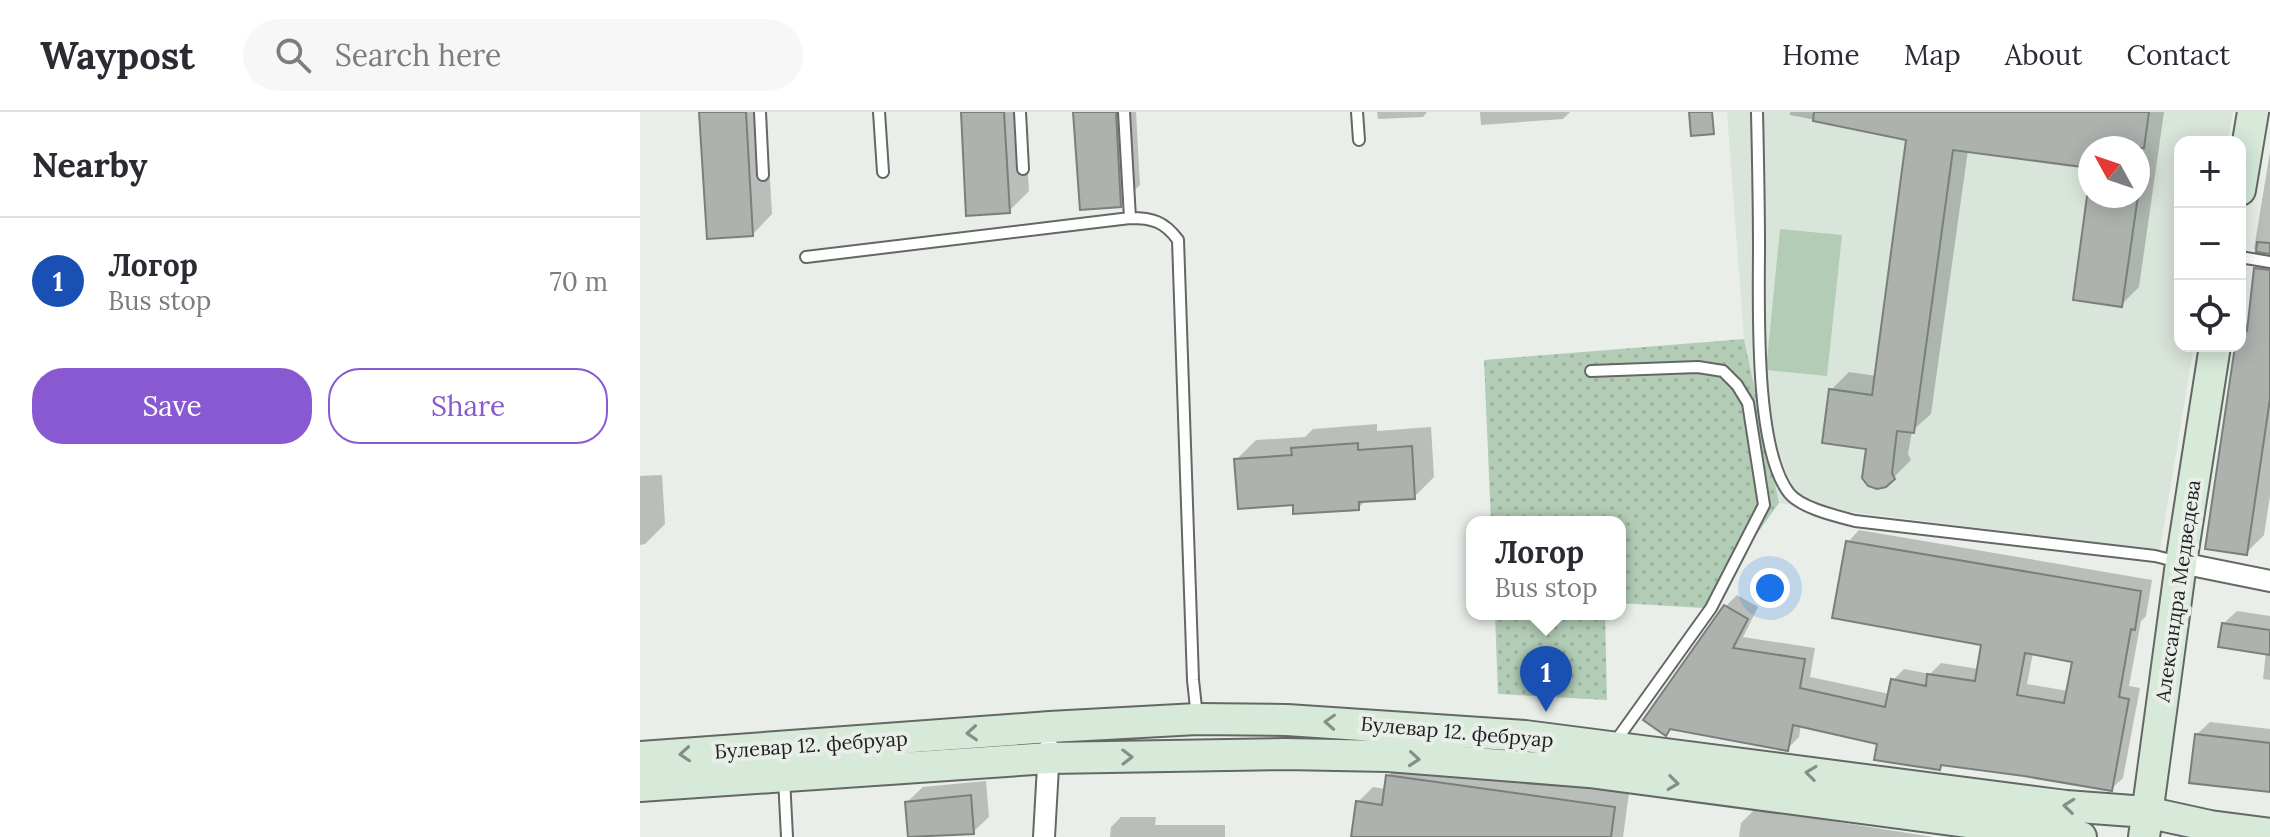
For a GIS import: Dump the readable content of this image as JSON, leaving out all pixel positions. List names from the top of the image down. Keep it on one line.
{"streets":{"main road":["Александра Медведева","Булевар 12. фебруар"]},"crossings":[["Александра Медведева","Булевар 12. фебруар"]],"north":"top left","page":{"header":"Waypost","search":"Search here","nav":["Home","Map","About","Contact"],"heading":"Nearby","map_buttons":["+","−"],"list":[{"mark":"1","name":"Логор","note":"Bus stop","value":"70 m"}],"buttons":["Save","Share"],"popup":["Логор","Bus stop"],"pins":"1"}}
